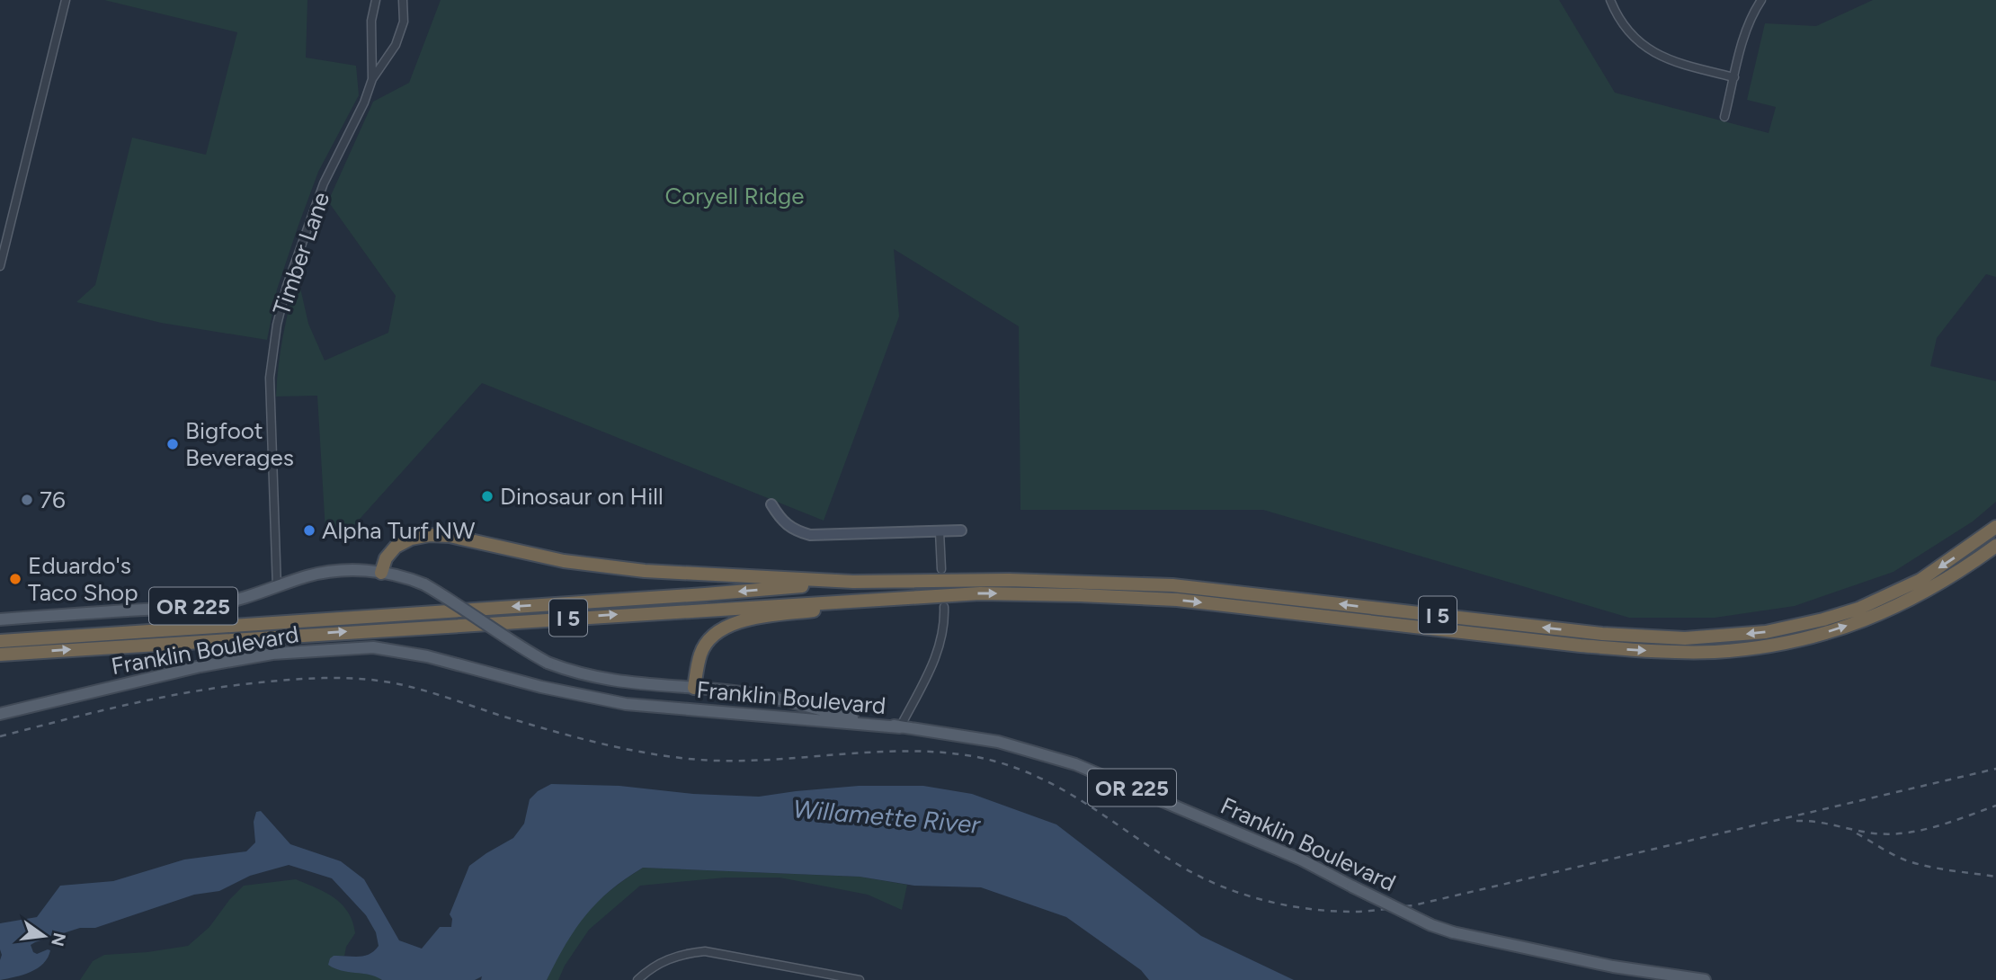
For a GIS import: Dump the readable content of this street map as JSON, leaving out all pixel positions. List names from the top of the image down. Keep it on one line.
{"streets":{"highway":["I 5"],"main road":["OR 225","Franklin Boulevard"],"street":["Timber Lane"]},"crossings":[["Timber Lane","OR 225"],["OR 225","Franklin Boulevard"]],"water":["Willamette River"],"parks":["Coryell Ridge"],"places":["Bigfoot Beverages","Dinosaur on Hill","76","Alpha Turf NW","Eduardo's Taco Shop"],"north":"right"}
